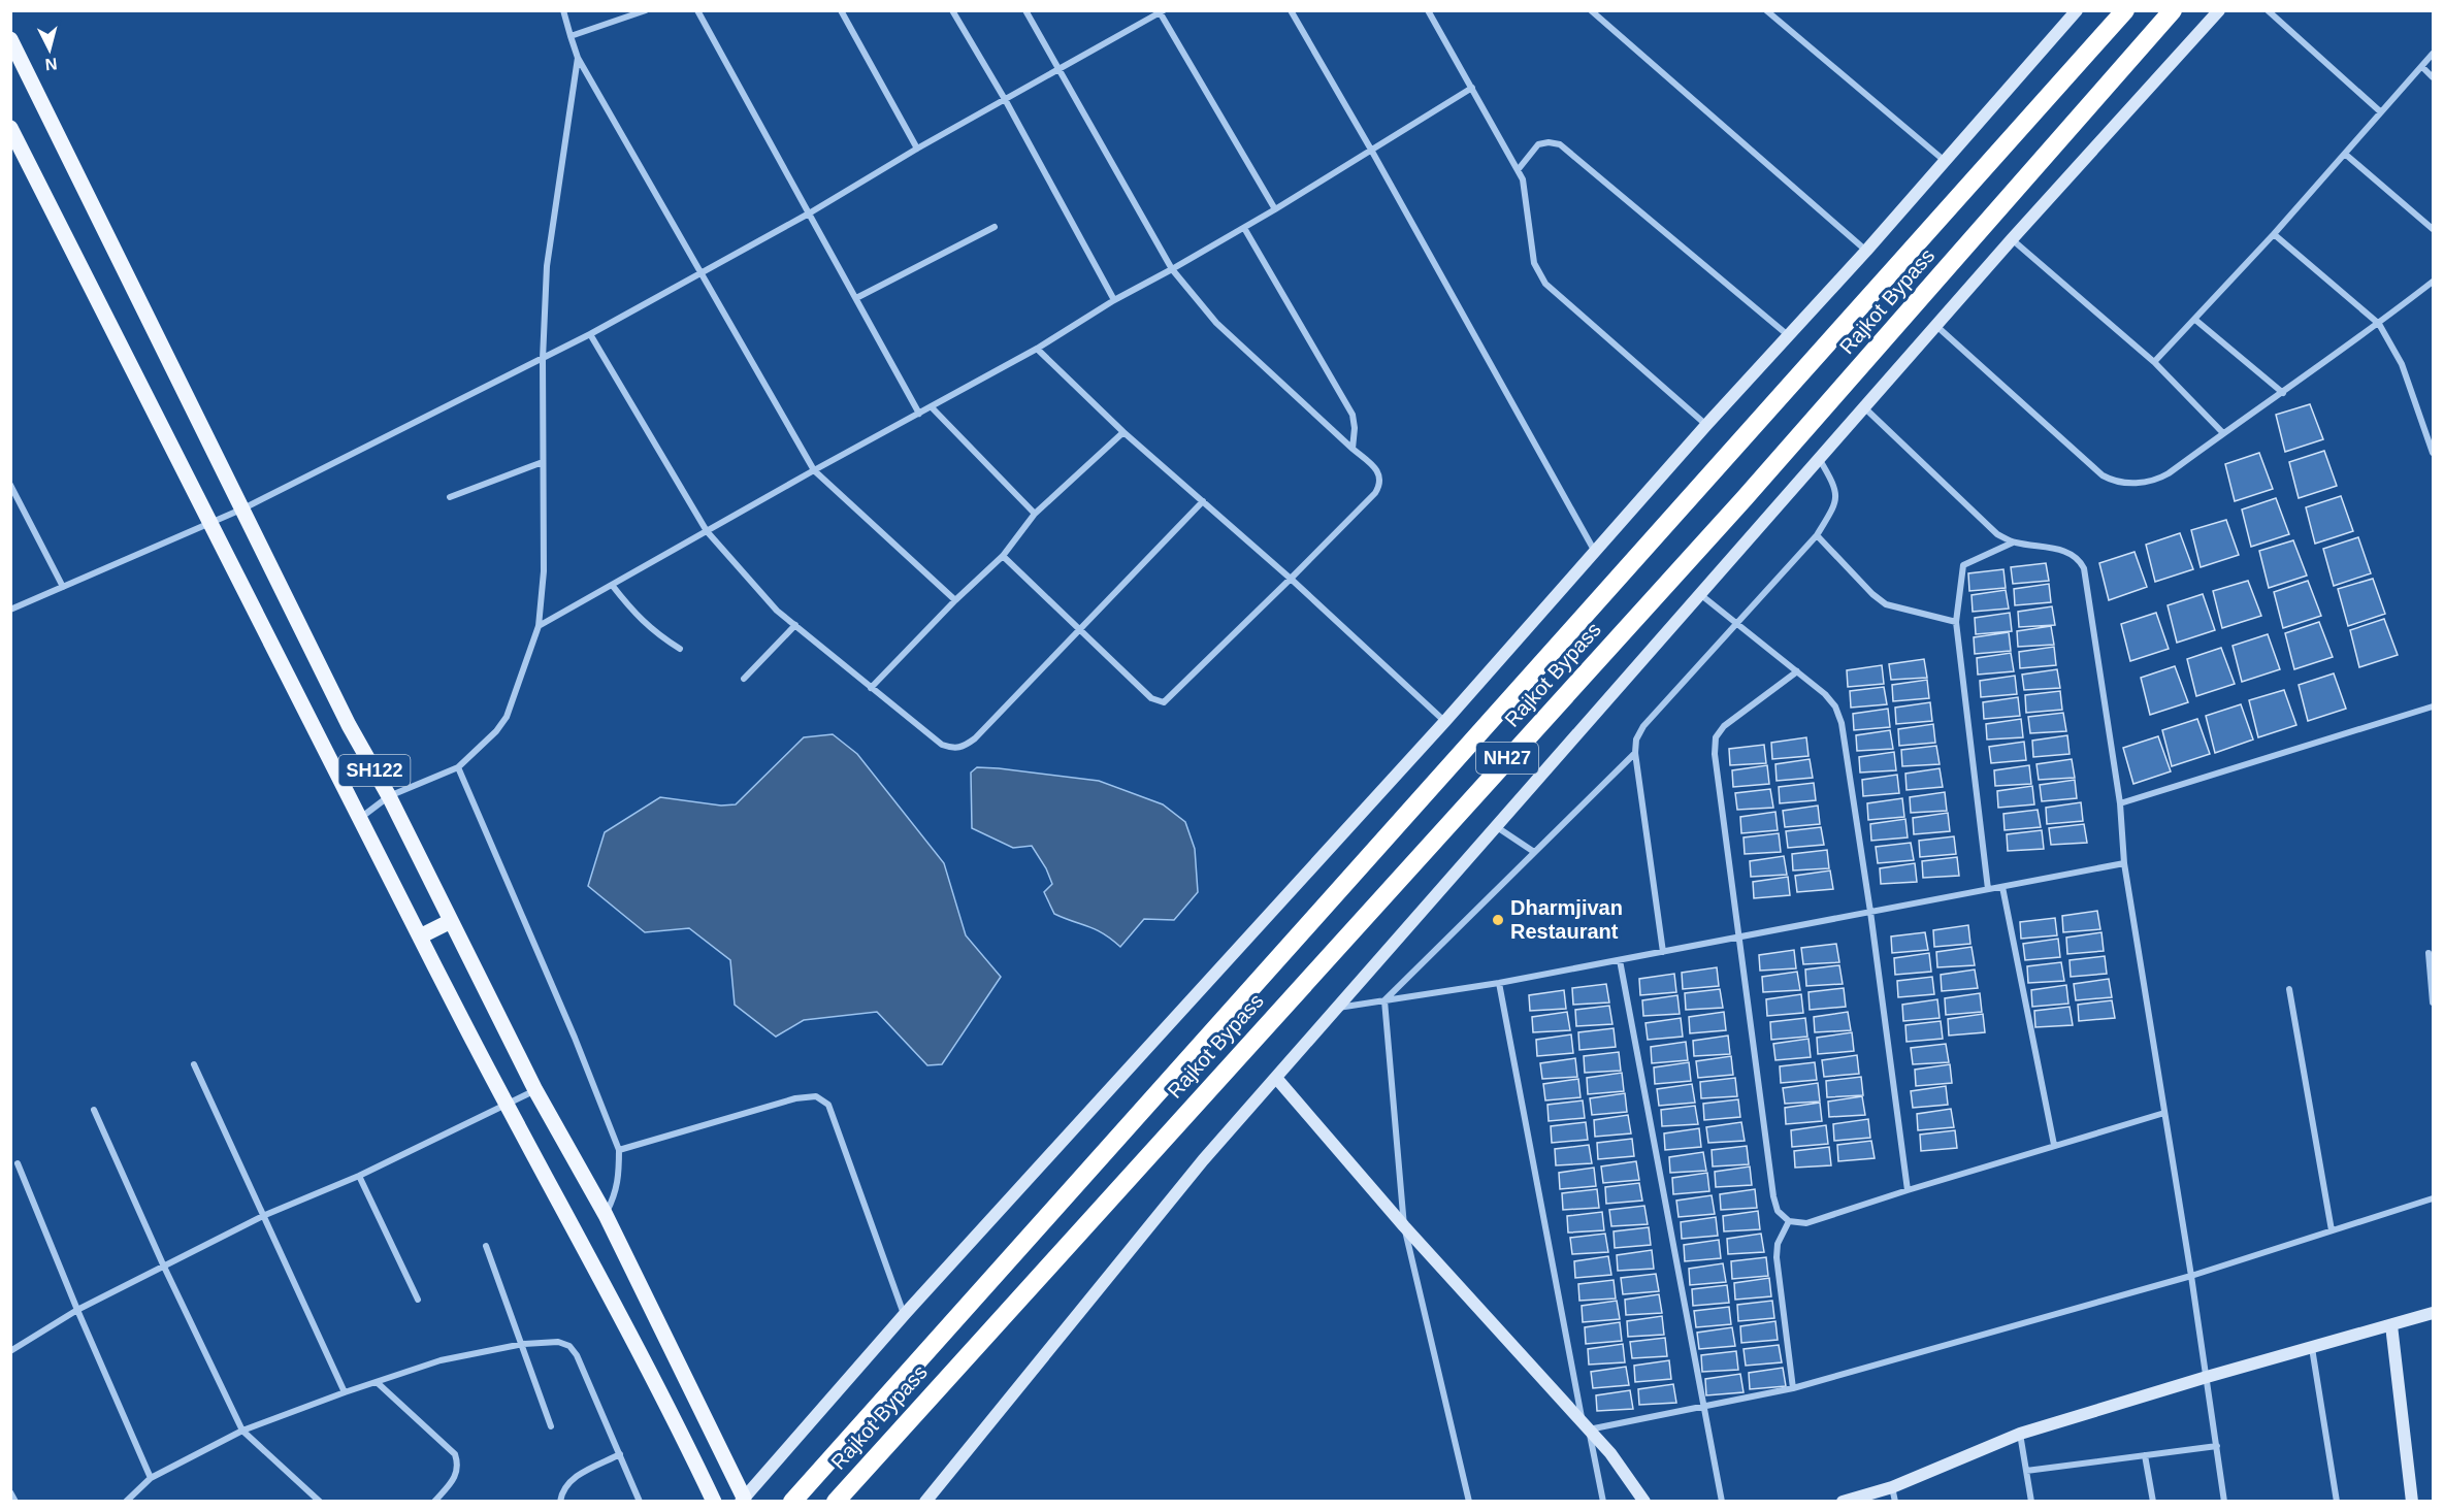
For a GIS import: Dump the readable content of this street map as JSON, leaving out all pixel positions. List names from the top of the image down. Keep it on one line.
{"streets":{"highway":["Rajkot Bypass","NH27"],"main road":["SH122"]},"places":["Dharmjivan Restaurant"],"north":"bottom"}
